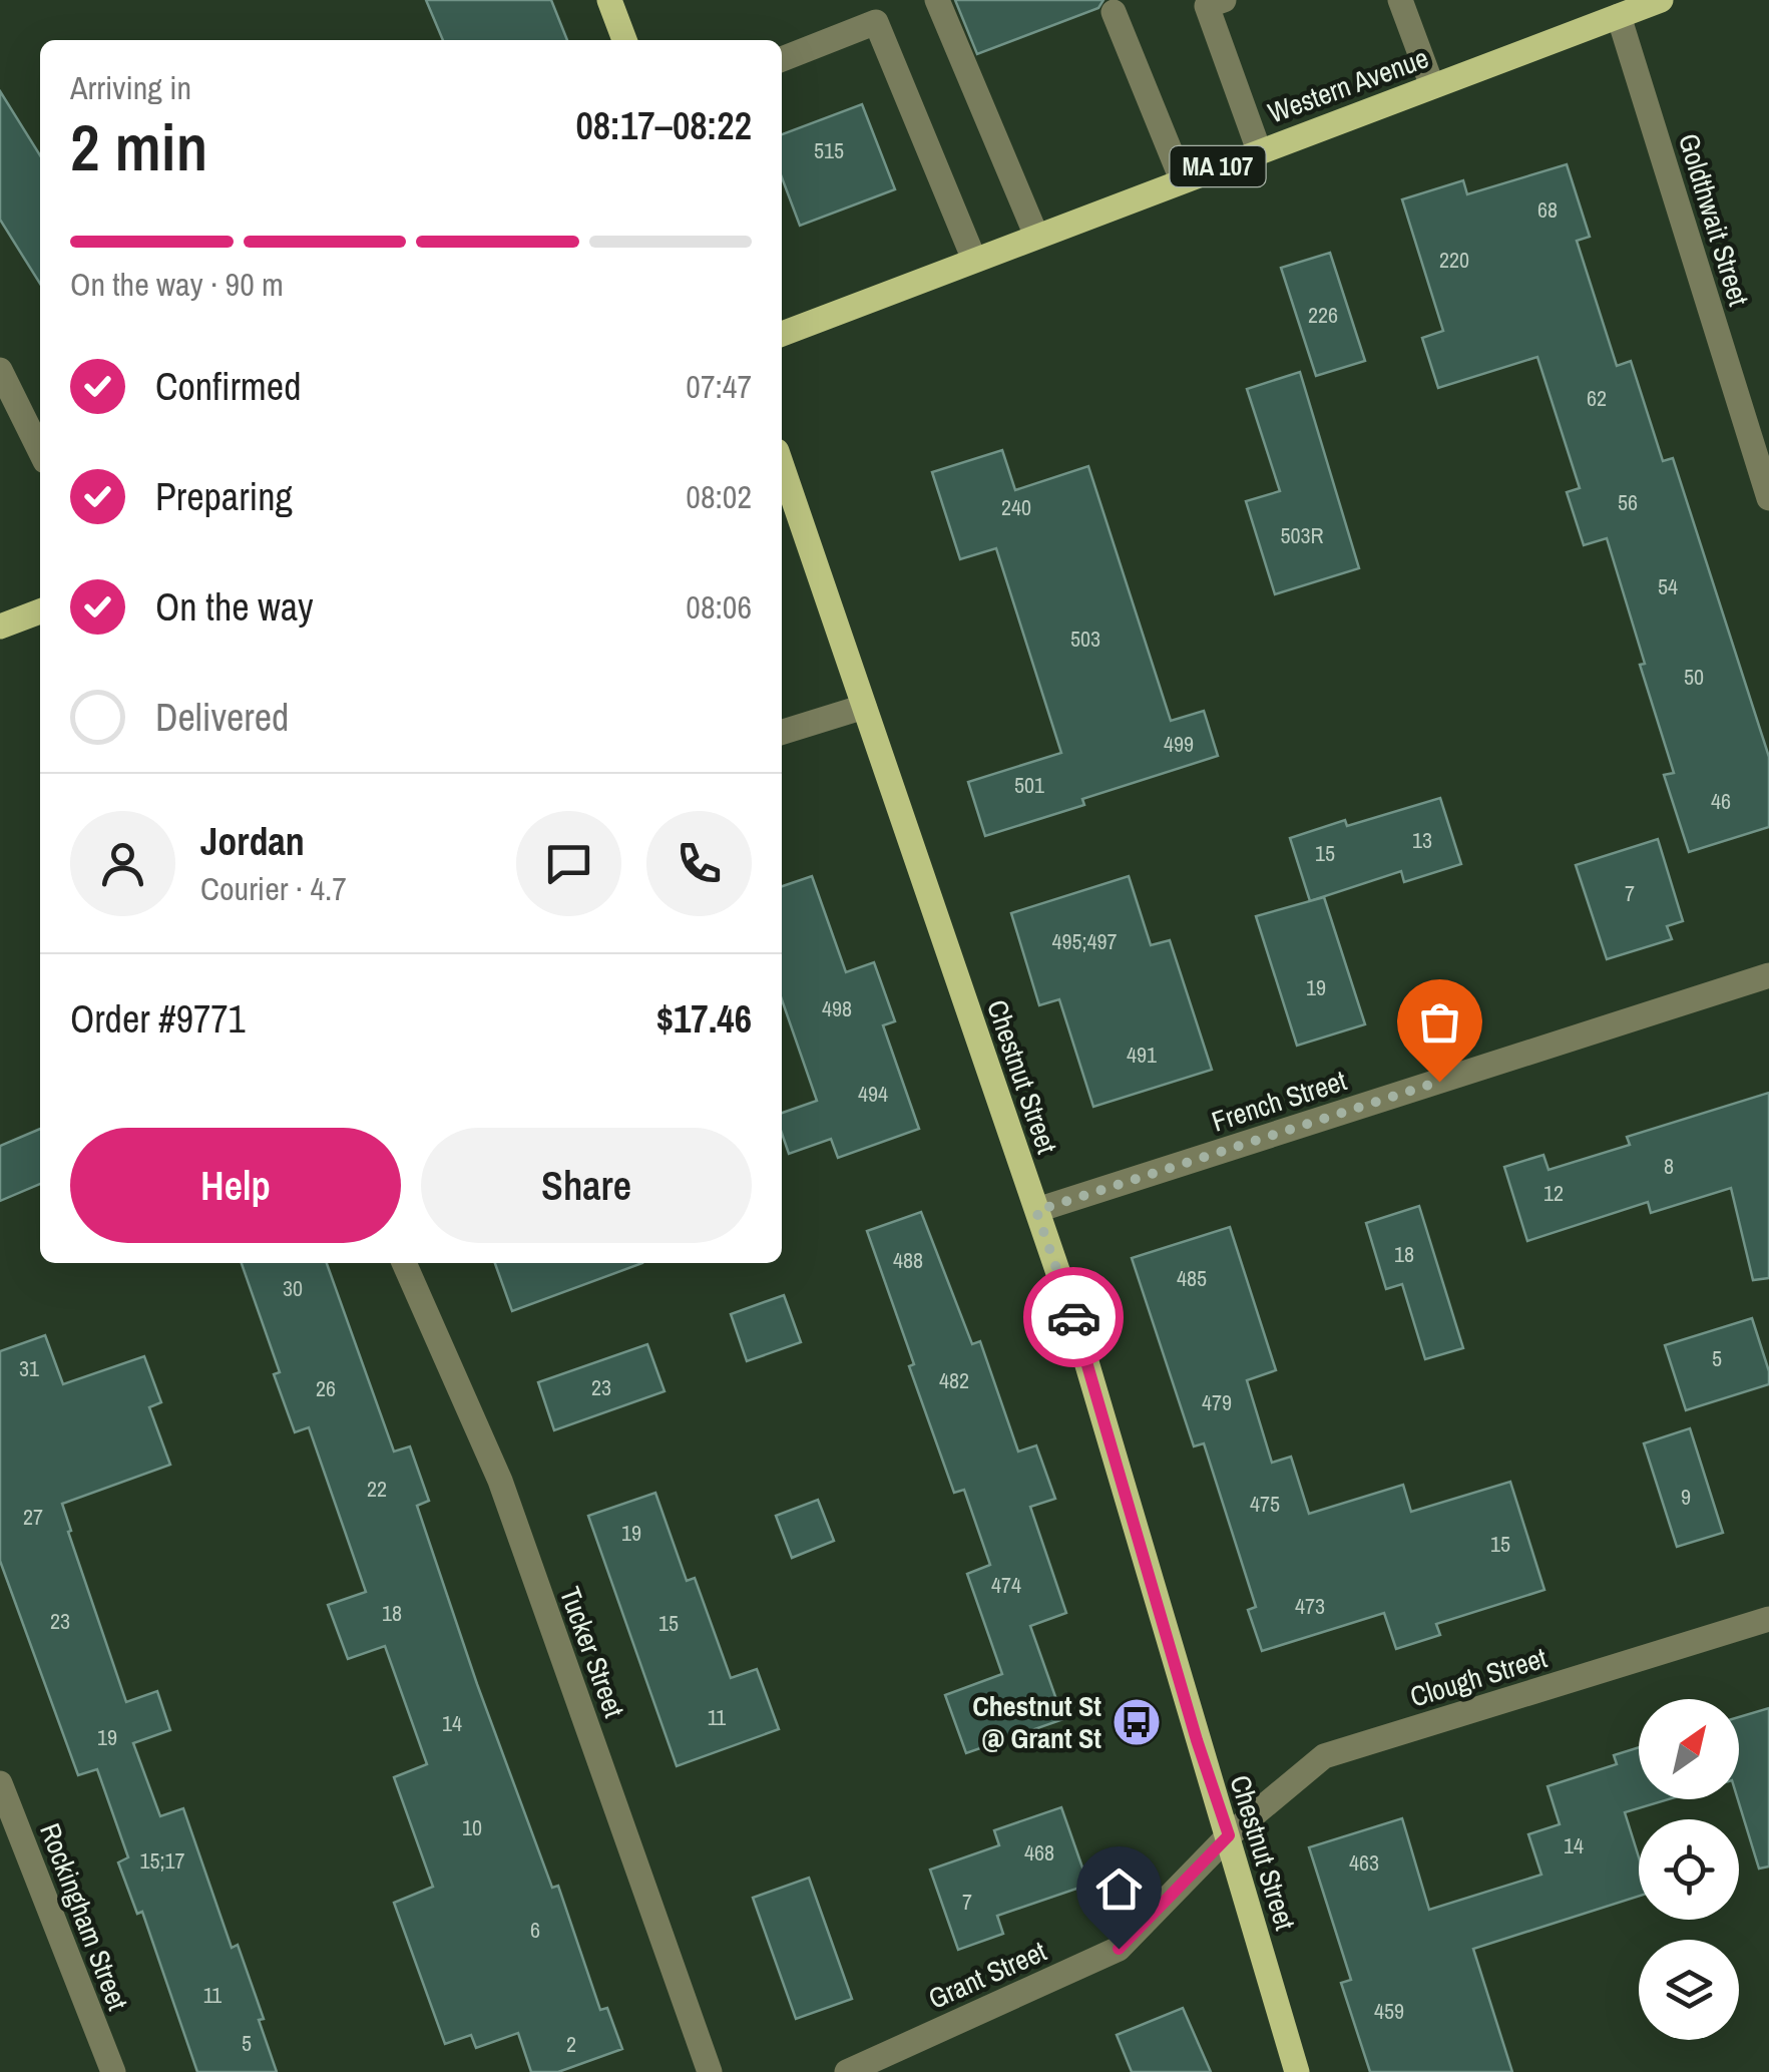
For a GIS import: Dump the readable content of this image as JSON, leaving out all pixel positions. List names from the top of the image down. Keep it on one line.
{"streets":{"main road":["Western Avenue","MA 107","Chestnut Street"],"street":["Goldthwait Street","French Street","Tucker Street","Clough Street","Rockingham Street","Grant Street"]},"crossings":[["Western Avenue","Goldthwait Street"],["Chestnut Street","French Street"],["Chestnut Street","Clough Street"],["Chestnut Street","Grant Street"],["Clough Street","Grant Street"]],"places":{"bus stop":["Chestnut St @ Grant St"]},"house_numbers":["515","68","220","226","62","56","240","503R","54","503","50","499","501","46","13","15","7","495;497","19","498","491","494","8","12","18","488","485","30","5","31","482","23","26","479","22","9","475","27","19","15","474","473","18","23","15","11","14","19","10","14","468","15;17","463","7","6","11","459","5","2"],"north":"top right","page":{"heading":["2 min","Arriving in","08:17–08:22"],"panel":["Jordan","Courier · 4.7","Order #9771","$17.46"],"bar":"On the way · 90 m","list":[["Confirmed","07:47"],["Preparing","08:02"],["On the way","08:06"],"Delivered"],"buttons":["Help","Share"]}}
